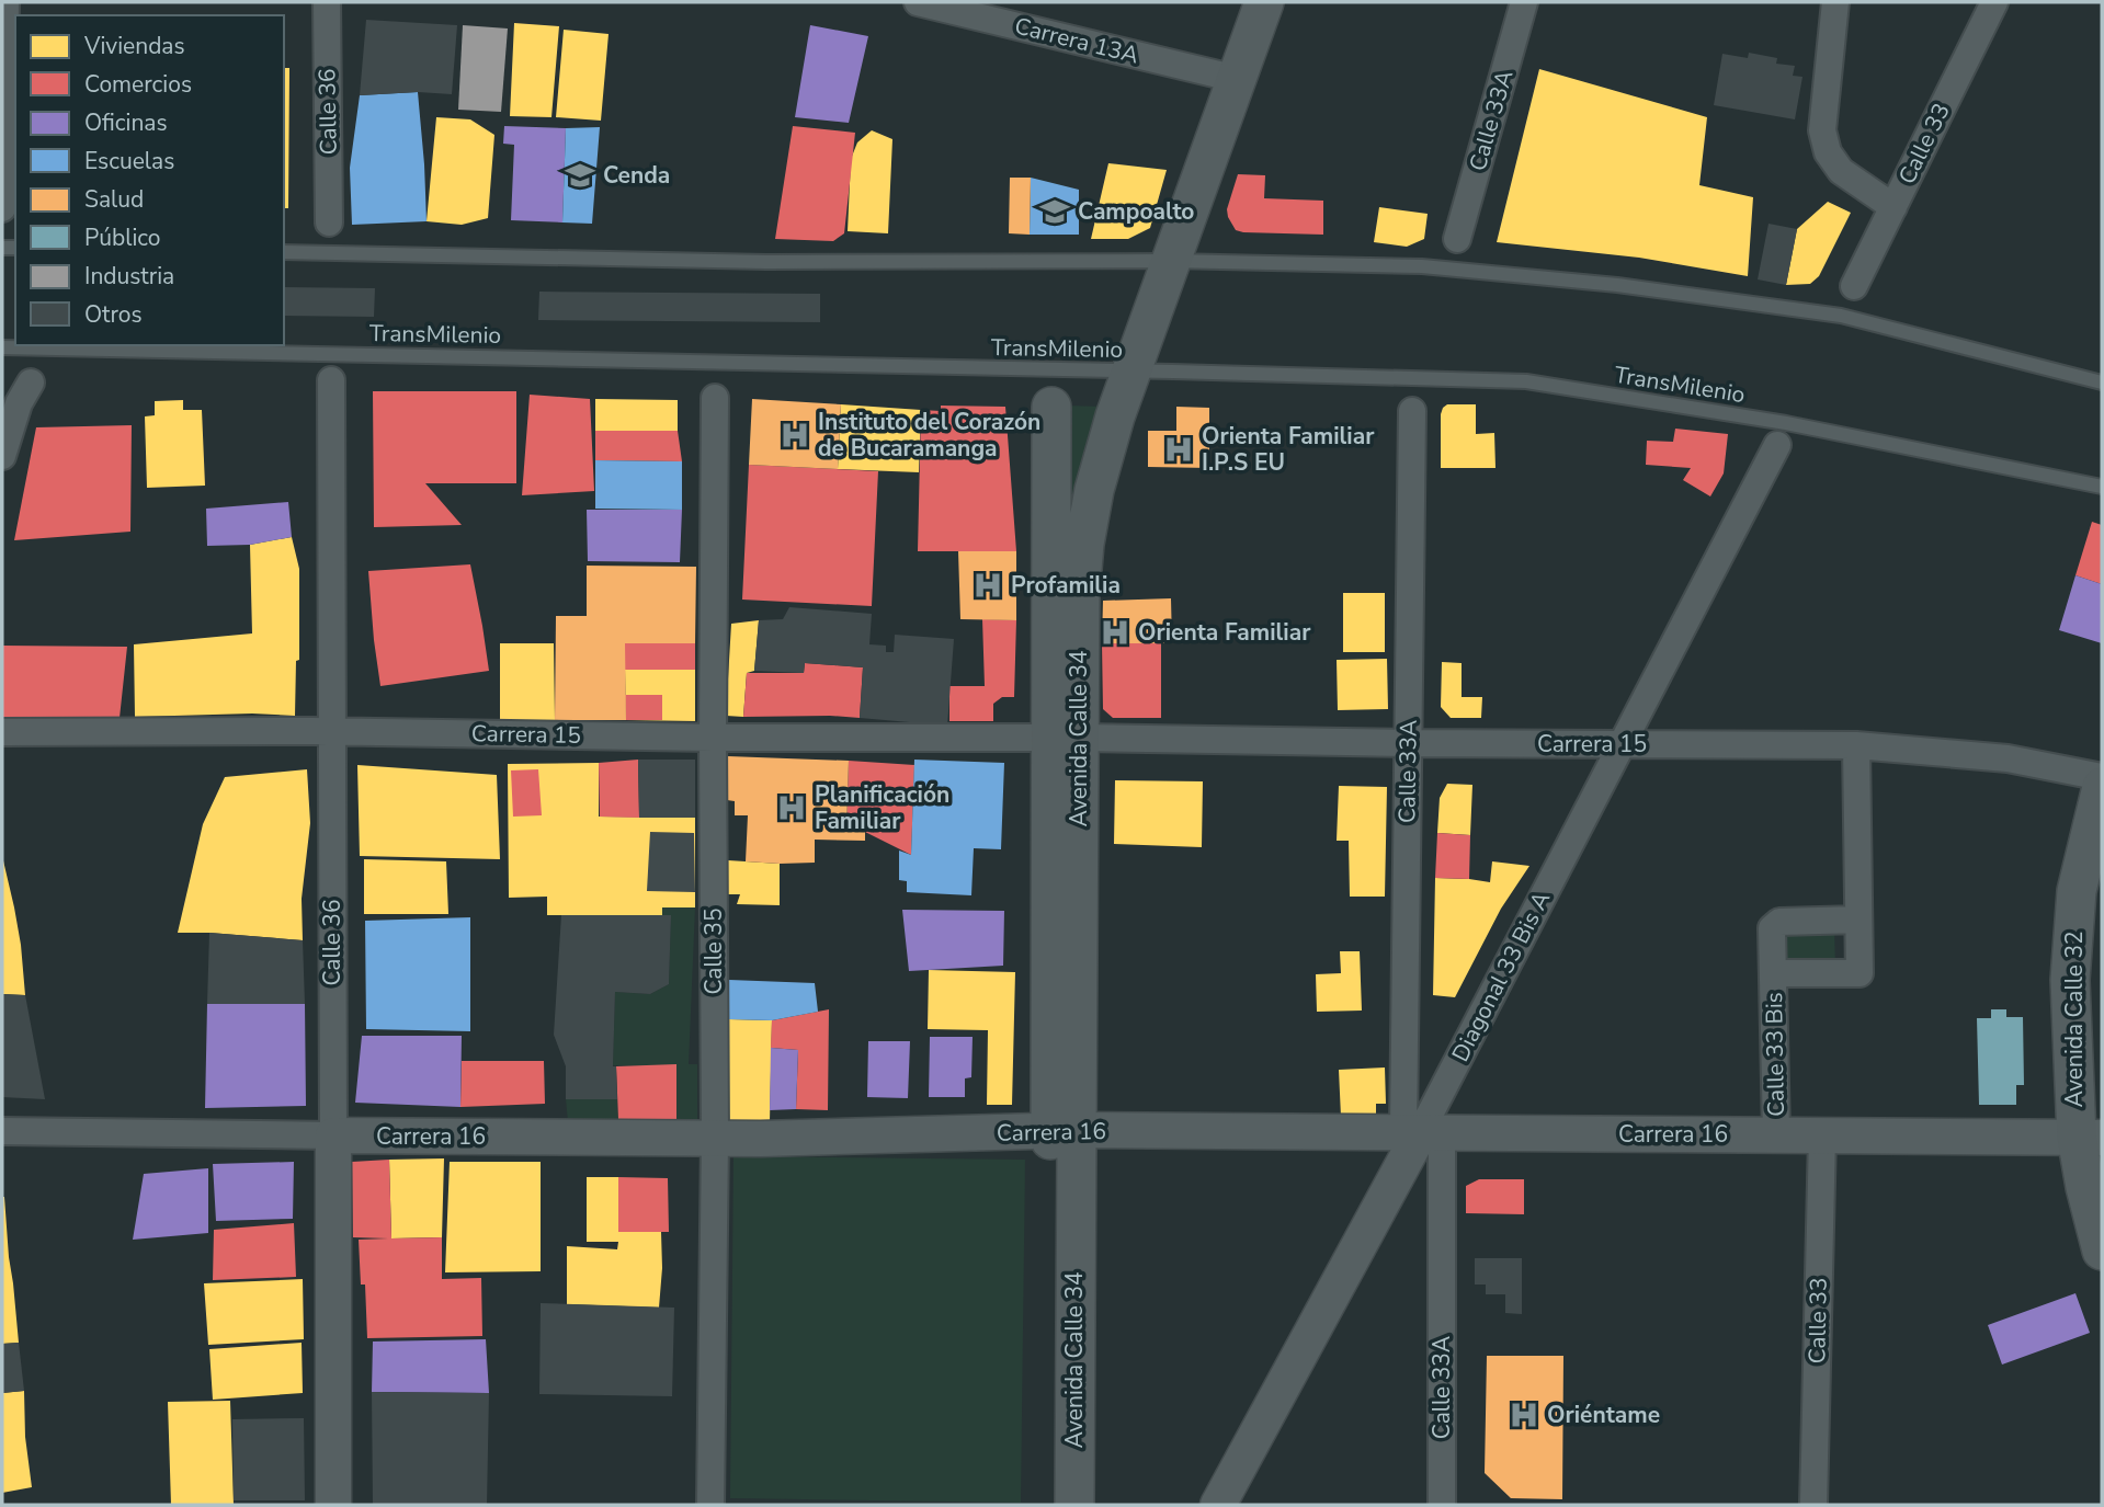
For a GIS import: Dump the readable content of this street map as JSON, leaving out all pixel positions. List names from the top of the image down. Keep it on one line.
{"streets":{"main road":["Avenida Calle 34","Avenida Calle 32"],"street":["Carrera 13A","Calle 36","Calle 33A","Calle 33","Carrera 15","Calle 35","Diagonal 33 Bis A","Calle 33 Bis","Carrera 16"],"lane":["TransMilenio"]},"crossings":[["Carrera 13A","Avenida Calle 34"],["Calle 36","Carrera 15"],["Calle 36","Carrera 16"],["Calle 33A","Carrera 15"],["Calle 33A","Diagonal 33 Bis A"],["Calle 33A","Carrera 16"],["Calle 33","Carrera 16"],["TransMilenio","Avenida Calle 34"],["Carrera 15","Avenida Calle 34"],["Carrera 15","Calle 35"],["Carrera 15","Diagonal 33 Bis A"],["Avenida Calle 34","Carrera 16"],["Calle 35","Carrera 16"],["Diagonal 33 Bis A","Carrera 16"],["Avenida Calle 32","Carrera 16"],["Calle 33 Bis","Carrera 16"]],"places":{"school or university":["Cenda","Campoalto"],"hospital":["Instituto del Corazón de Bucaramanga","Orienta Familiar I.P.S EU","Profamilia","Orienta Familiar","Planificación Familiar","Oriéntame"]},"legend":["Viviendas","Comercios","Oficinas","Escuelas","Salud","Público","Industria","Otros"]}
